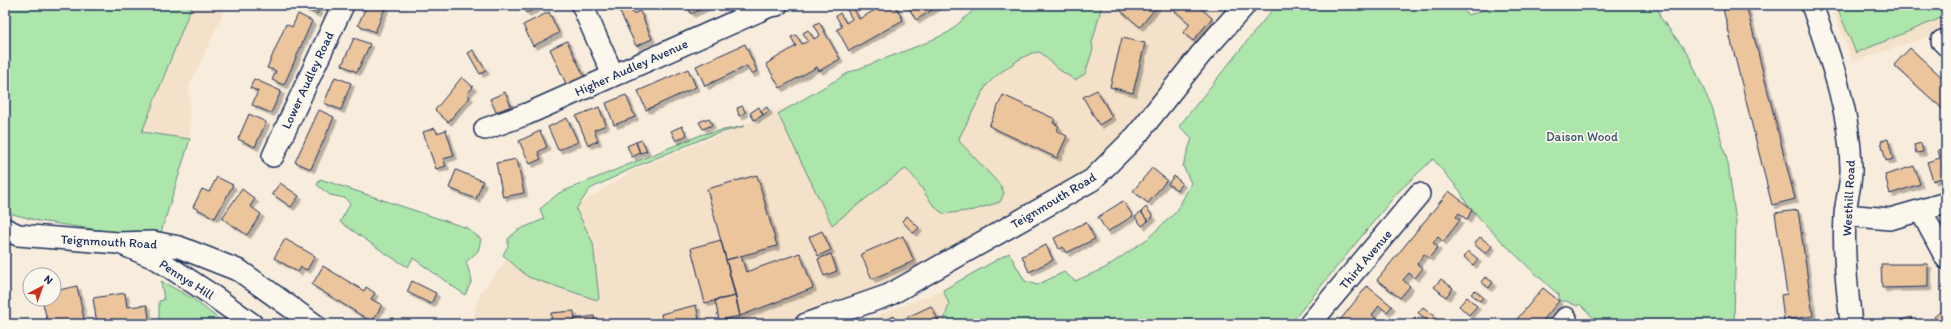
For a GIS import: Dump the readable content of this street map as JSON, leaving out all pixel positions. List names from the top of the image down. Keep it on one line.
{"streets":{"street":["Higher Audley Avenue","Lower Audley Road","Westhill Road","Teignmouth Road","Third Avenue","Pennys Hill"]},"crossings":[["Teignmouth Road","Pennys Hill"]],"parks":["Daison Wood"],"north":"top right"}
